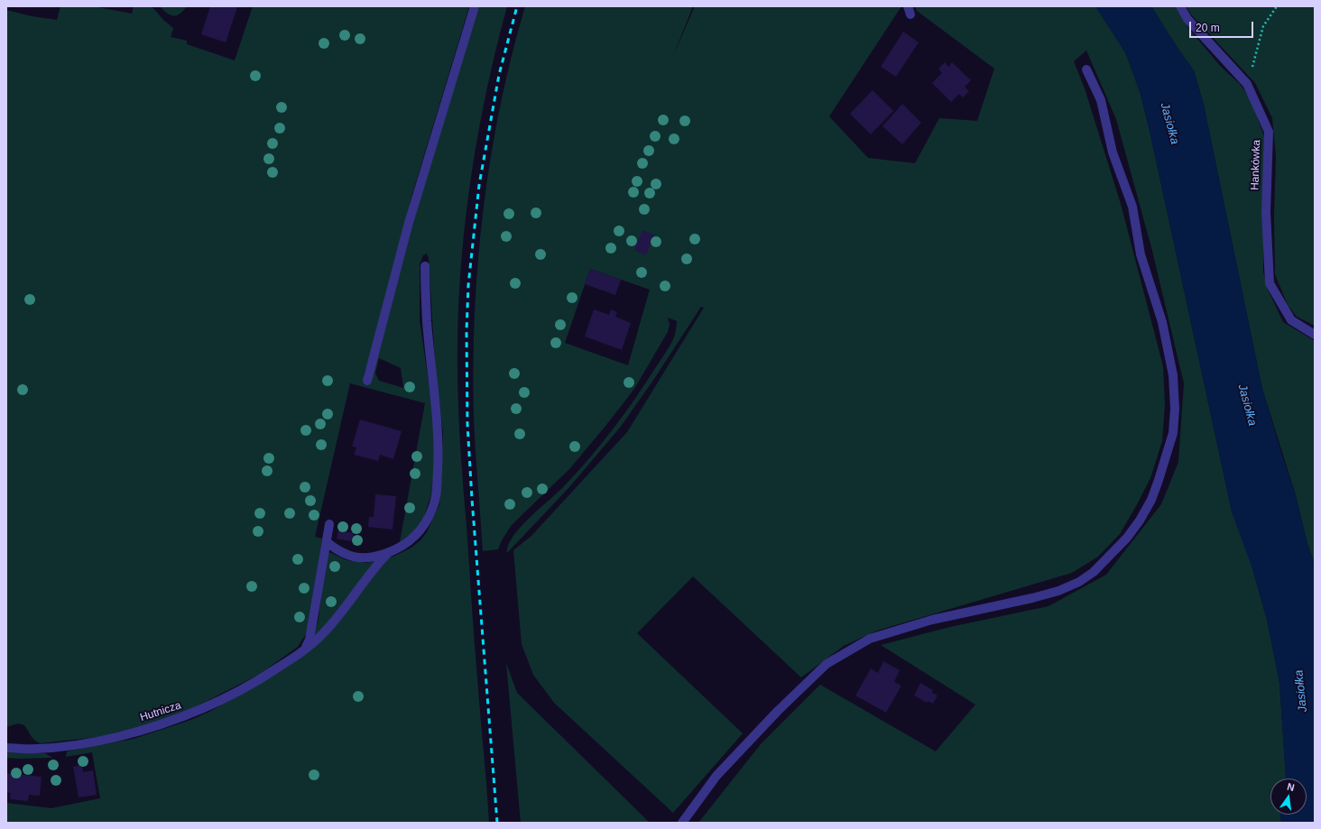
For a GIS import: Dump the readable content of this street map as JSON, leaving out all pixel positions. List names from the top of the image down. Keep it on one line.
{"streets":{"street":["Hankówka","Hutnicza"]},"water":["Jasiołka"],"scale_bar":"20 m","north":"top"}
